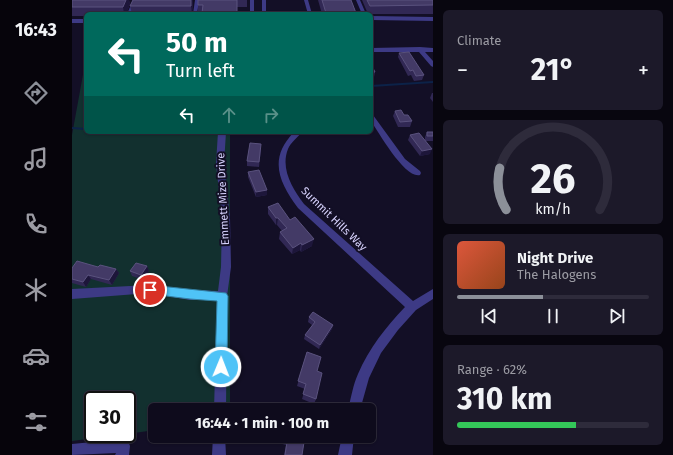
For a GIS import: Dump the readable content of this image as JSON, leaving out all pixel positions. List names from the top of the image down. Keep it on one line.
{"streets":{"street":["Emmett Mize Drive","Summit Hills Way"]},"page":{"tabs":"16:43","tile":["Climate",["Range · 62%","310 km"]],"turn":["50 m","Turn left"],"heat":["−","21°","+"],"song":["Night Drive","The Halogens"],"limit":"30","trip":"16:44 · 1 min · 100 m","gauge":["26","km/h"]}}
